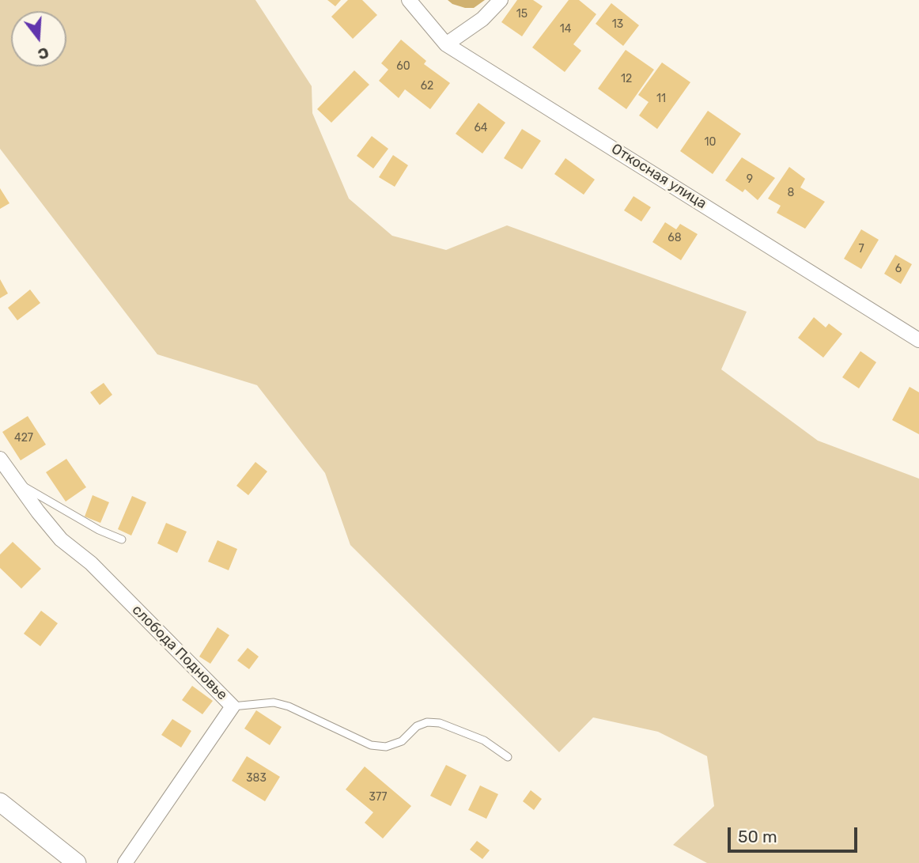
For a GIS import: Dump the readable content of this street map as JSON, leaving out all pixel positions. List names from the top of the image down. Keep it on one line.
{"streets":{"street":["Откосная улица","слобода Подновье"]},"house_numbers":["15","13","14","60","12","62","11","64","10","9","8","68","7","6","427","383","377"],"scale_bar":"50 m","north":"bottom"}
